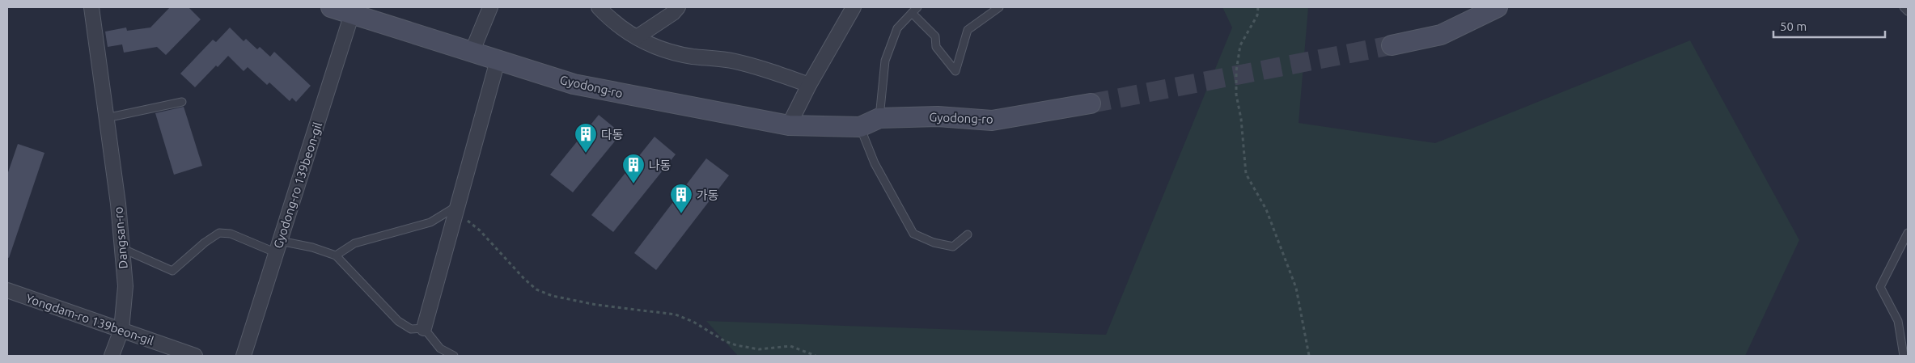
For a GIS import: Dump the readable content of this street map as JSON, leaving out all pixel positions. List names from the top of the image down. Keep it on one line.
{"streets":{"street":["Gyodong-ro","Gyodong-ro 139beon-gil","Dangsan-ro","Yongdam-ro 139beon-gil"]},"crossings":[["Gyodong-ro","Gyodong-ro 139beon-gil"],["Dangsan-ro","Yongdam-ro 139beon-gil"]],"places":{"building":["다동","나동","가동"]},"scale_bar":"50 m"}
